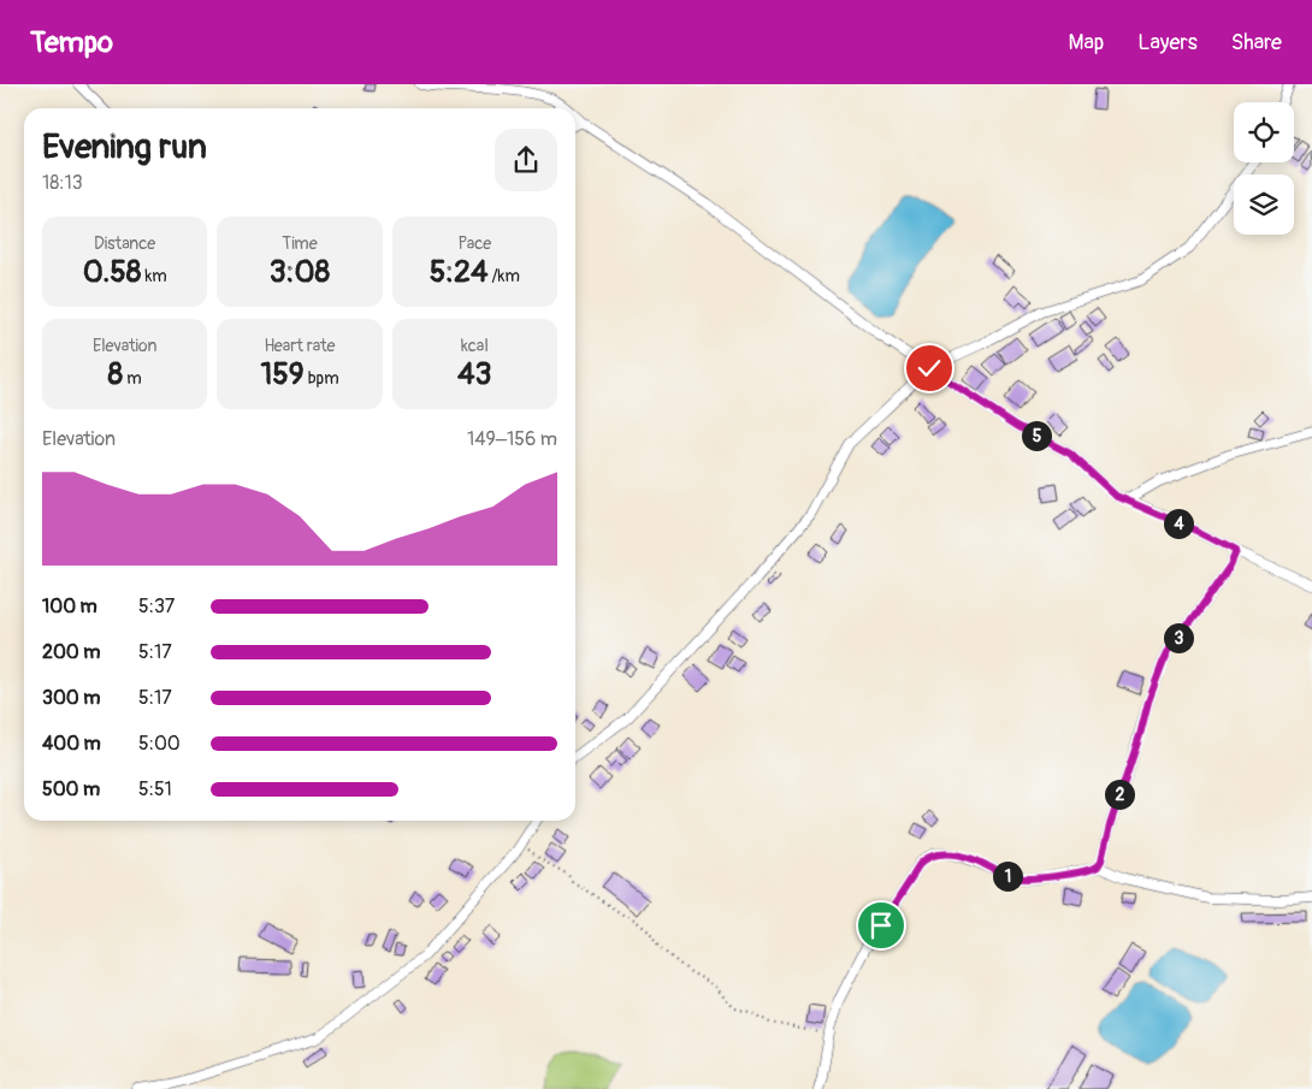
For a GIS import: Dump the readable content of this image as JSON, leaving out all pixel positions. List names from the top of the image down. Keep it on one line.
{"page":{"header":"Tempo","nav":["Map","Layers","Share"],"heading":["Evening run","18:13"],"stats":[["Distance","0.58 km"],["Time","3:08"],["Pace","5:24 /km"],["Elevation","8 m"],["Heart rate","159 bpm"],["kcal","43"]],"chart":["Elevation","149–156 m"],"pins":["5","4","3","2","1"],"list":[{"name":"100 m","note":"5:37"},{"name":"200 m","note":"5:17"},{"name":"300 m","note":"5:17"},{"name":"400 m","note":"5:00"},{"name":"500 m","note":"5:51"}]}}
